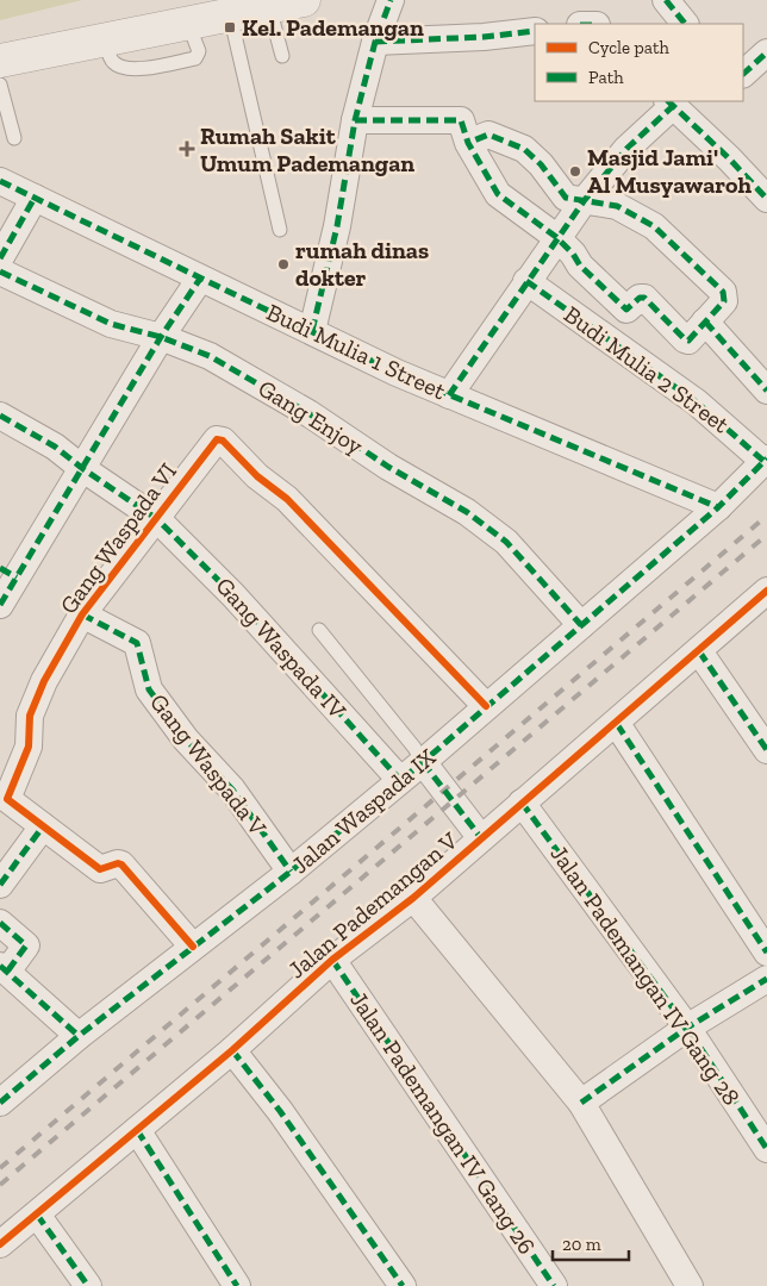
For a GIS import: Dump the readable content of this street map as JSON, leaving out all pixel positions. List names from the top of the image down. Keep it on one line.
{"streets":{"street":["Budi Mulia 1 Street","Budi Mulia 2 Street","Gang Enjoy","Gang Waspada VI","Gang Waspada IV","Gang Waspada V","Jalan Waspada IX","Jalan Pademangan V","Jalan Pademangan IV Gang 28","Jalan Pademangan IV Gang 26"]},"crossings":[["Budi Mulia 1 Street","Jalan Waspada IX"],["Budi Mulia 2 Street","Jalan Waspada IX"],["Gang Enjoy","Jalan Waspada IX"],["Gang Waspada VI","Gang Waspada IV"],["Gang Waspada VI","Gang Waspada V"],["Gang Waspada VI","Jalan Waspada IX"],["Gang Waspada IV","Jalan Waspada IX"],["Gang Waspada V","Jalan Waspada IX"],["Jalan Pademangan V","Jalan Pademangan IV Gang 28"],["Jalan Pademangan V","Jalan Pademangan IV Gang 26"]],"places":{"transit":["Kel. Pademangan"],"health":["Rumah Sakit Umum Pademangan"],"other":["Masjid Jami' Al Musyawaroh","rumah dinas dokter"]},"legend":["Cycle path","Path"],"scale_bar":"20 m"}
